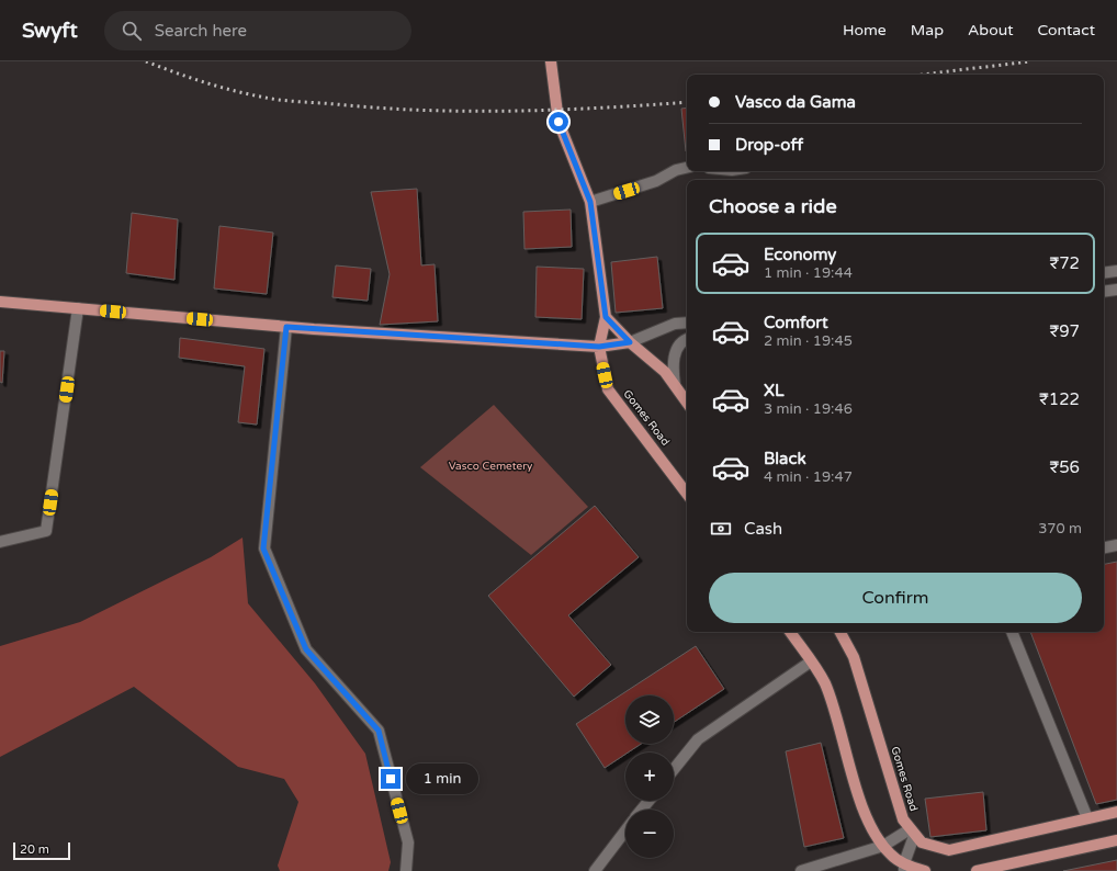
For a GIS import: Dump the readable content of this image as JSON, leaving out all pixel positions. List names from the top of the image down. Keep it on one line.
{"streets":{"main road":["Gomes Road"]},"parks":["Vasco Cemetery"],"scale_bar":"20 m","page":{"header":"Swyft","search":"Search here","nav":["Home","Map","About","Contact"],"banner":["Vasco da Gama","Drop-off"],"heading":"Choose a ride","list":[{"name":"Economy","note":"1 min · 19:44","value":"₹72"},{"name":"Comfort","note":"2 min · 19:45","value":"₹97"},{"name":"XL","note":"3 min · 19:46","value":"₹122"},{"name":"Black","note":"4 min · 19:47","value":"₹56"}],"pay":["Cash","370 m"],"buttons":"Confirm","map_buttons":["+","−"],"bubble":"1 min","scale":"20 m"}}
